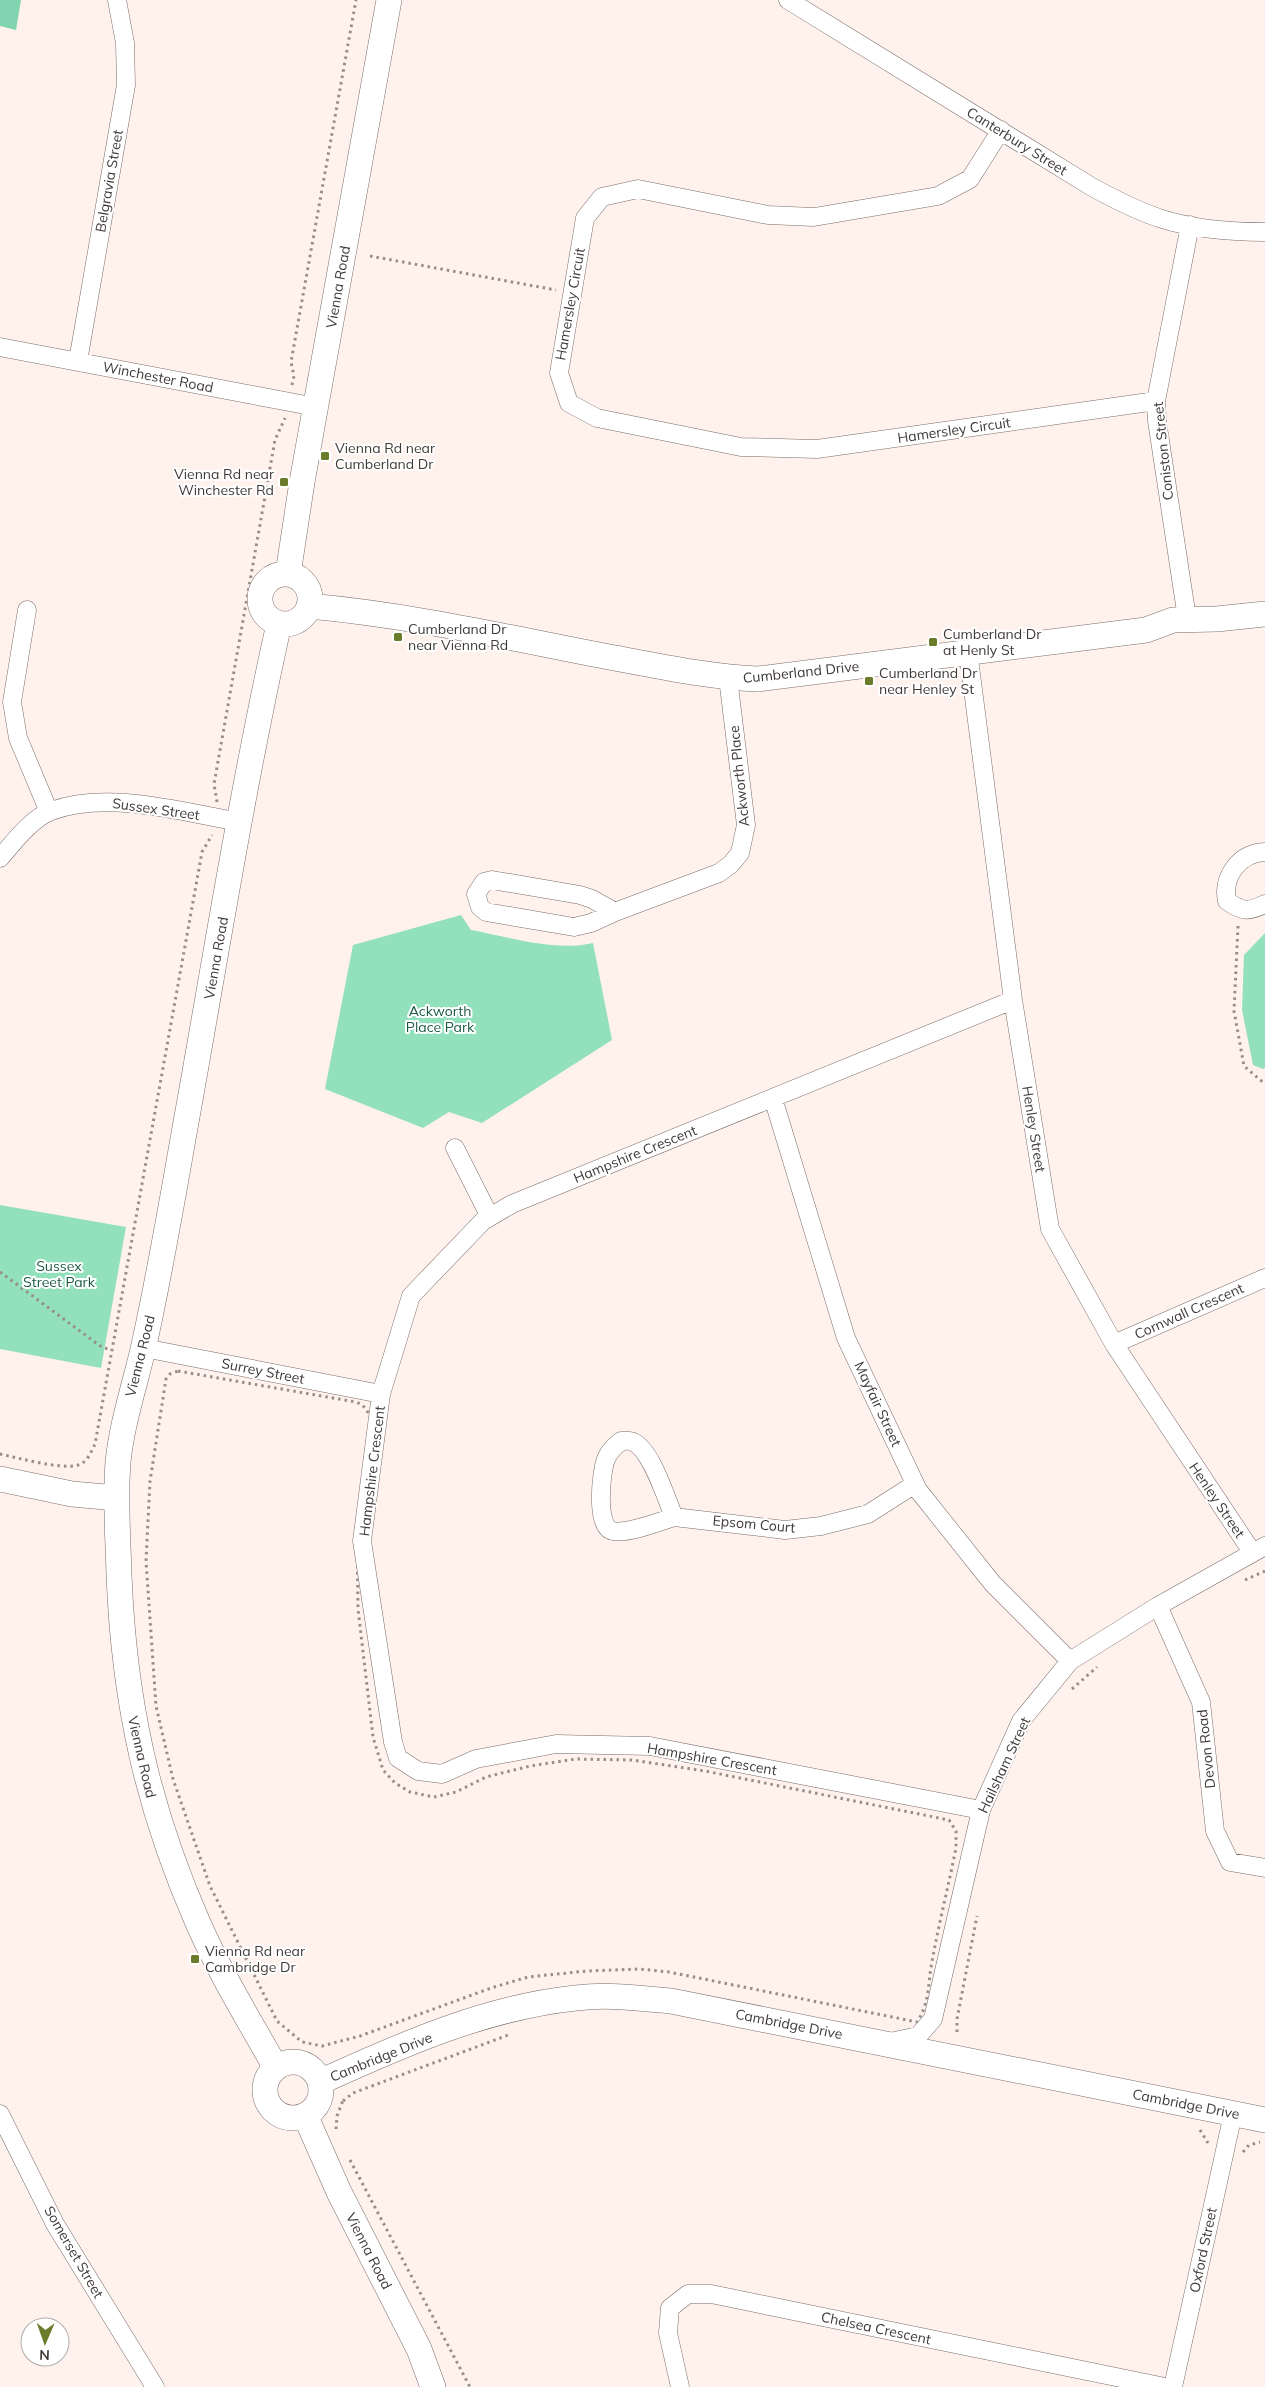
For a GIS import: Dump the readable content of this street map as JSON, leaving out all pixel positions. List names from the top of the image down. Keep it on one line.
{"streets":{"main road":["Vienna Road","Cumberland Drive","Cambridge Drive"],"street":["Canterbury Street","Belgravia Street","Hamersley Circuit","Winchester Road","Coniston Street","Ackworth Place","Sussex Street","Henley Street","Hampshire Crescent","Cornwall Crescent","Surrey Street","Mayfair Street","Epsom Court","Devon Road","Hailsham Street","Oxford Street","Somerset Street","Chelsea Crescent"]},"crossings":[["Canterbury Street","Hamersley Circuit"],["Canterbury Street","Coniston Street"],["Belgravia Street","Winchester Road"],["Vienna Road","Winchester Road"],["Vienna Road","Cumberland Drive"],["Vienna Road","Sussex Street"],["Vienna Road","Surrey Street"],["Vienna Road","Cambridge Drive"],["Hamersley Circuit","Coniston Street"],["Coniston Street","Cumberland Drive"],["Cumberland Drive","Ackworth Place"],["Cumberland Drive","Henley Street"],["Henley Street","Hampshire Crescent"],["Henley Street","Cornwall Crescent"],["Henley Street","Hailsham Street"],["Hampshire Crescent","Surrey Street"],["Hampshire Crescent","Mayfair Street"],["Hampshire Crescent","Hailsham Street"],["Mayfair Street","Epsom Court"],["Mayfair Street","Hailsham Street"],["Devon Road","Hailsham Street"],["Hailsham Street","Cambridge Drive"],["Cambridge Drive","Oxford Street"]],"parks":["Ackworth Place Park","Sussex Street Park"],"places":{"transit":["Vienna Rd near Cumberland Dr","Vienna Rd near Winchester Rd","Cumberland Dr near Vienna Rd","Cumberland Dr at Henly St","Cumberland Dr near Henley St","Vienna Rd near Cambridge Dr"]},"north":"bottom"}
